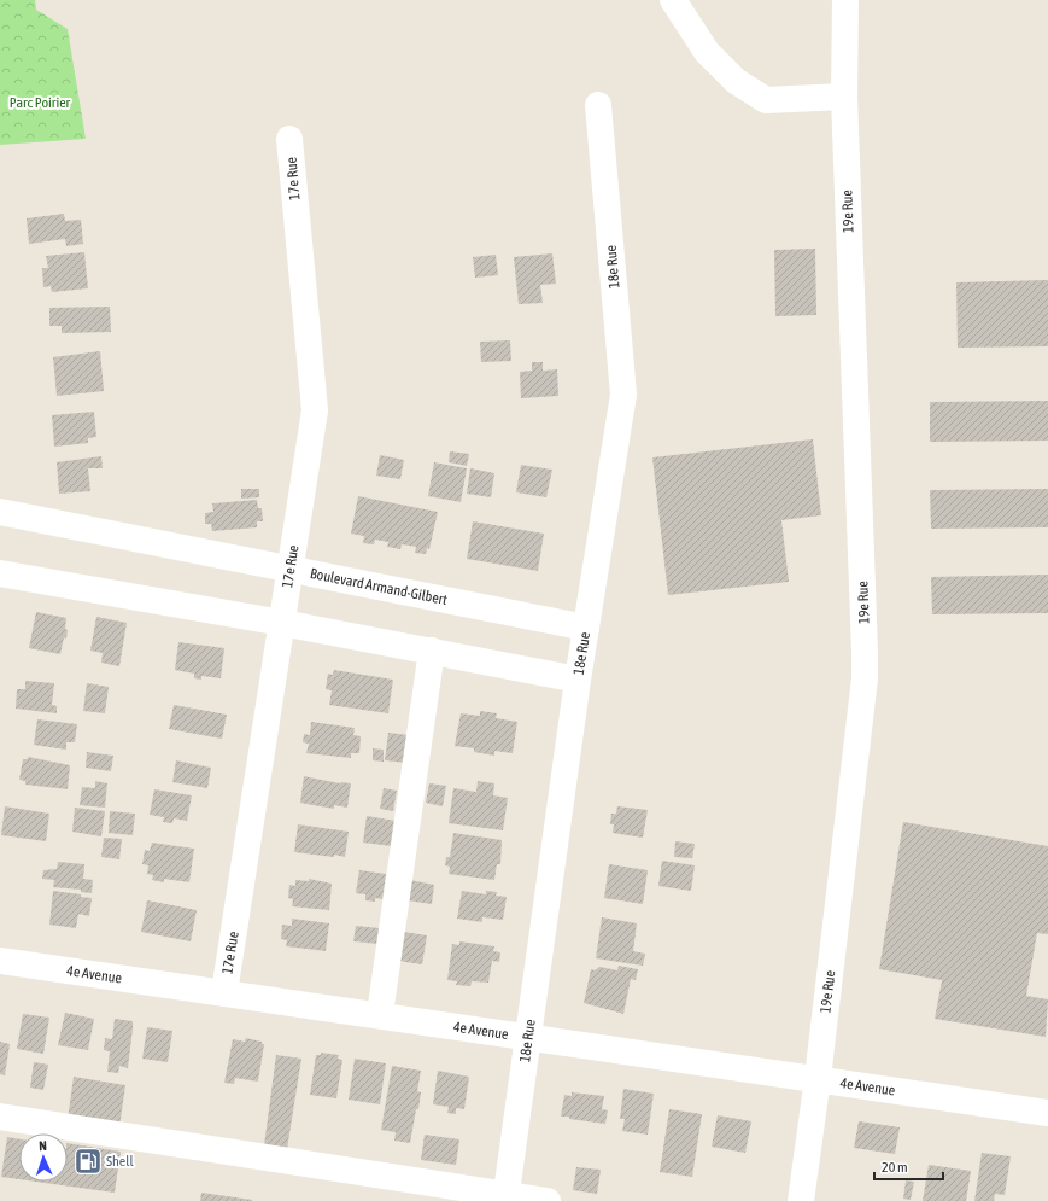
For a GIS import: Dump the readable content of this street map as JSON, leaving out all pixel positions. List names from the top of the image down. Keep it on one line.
{"streets":{"street":["17e Rue","19e Rue","18e Rue","Boulevard Armand-Gilbert","4e Avenue"]},"crossings":[["17e Rue","Boulevard Armand-Gilbert"],["17e Rue","4e Avenue"],["19e Rue","4e Avenue"],["18e Rue","Boulevard Armand-Gilbert"],["18e Rue","4e Avenue"]],"parks":["Parc Poirier"],"places":{"fuel station":["Shell"]},"scale_bar":"20 m","north":"top"}
